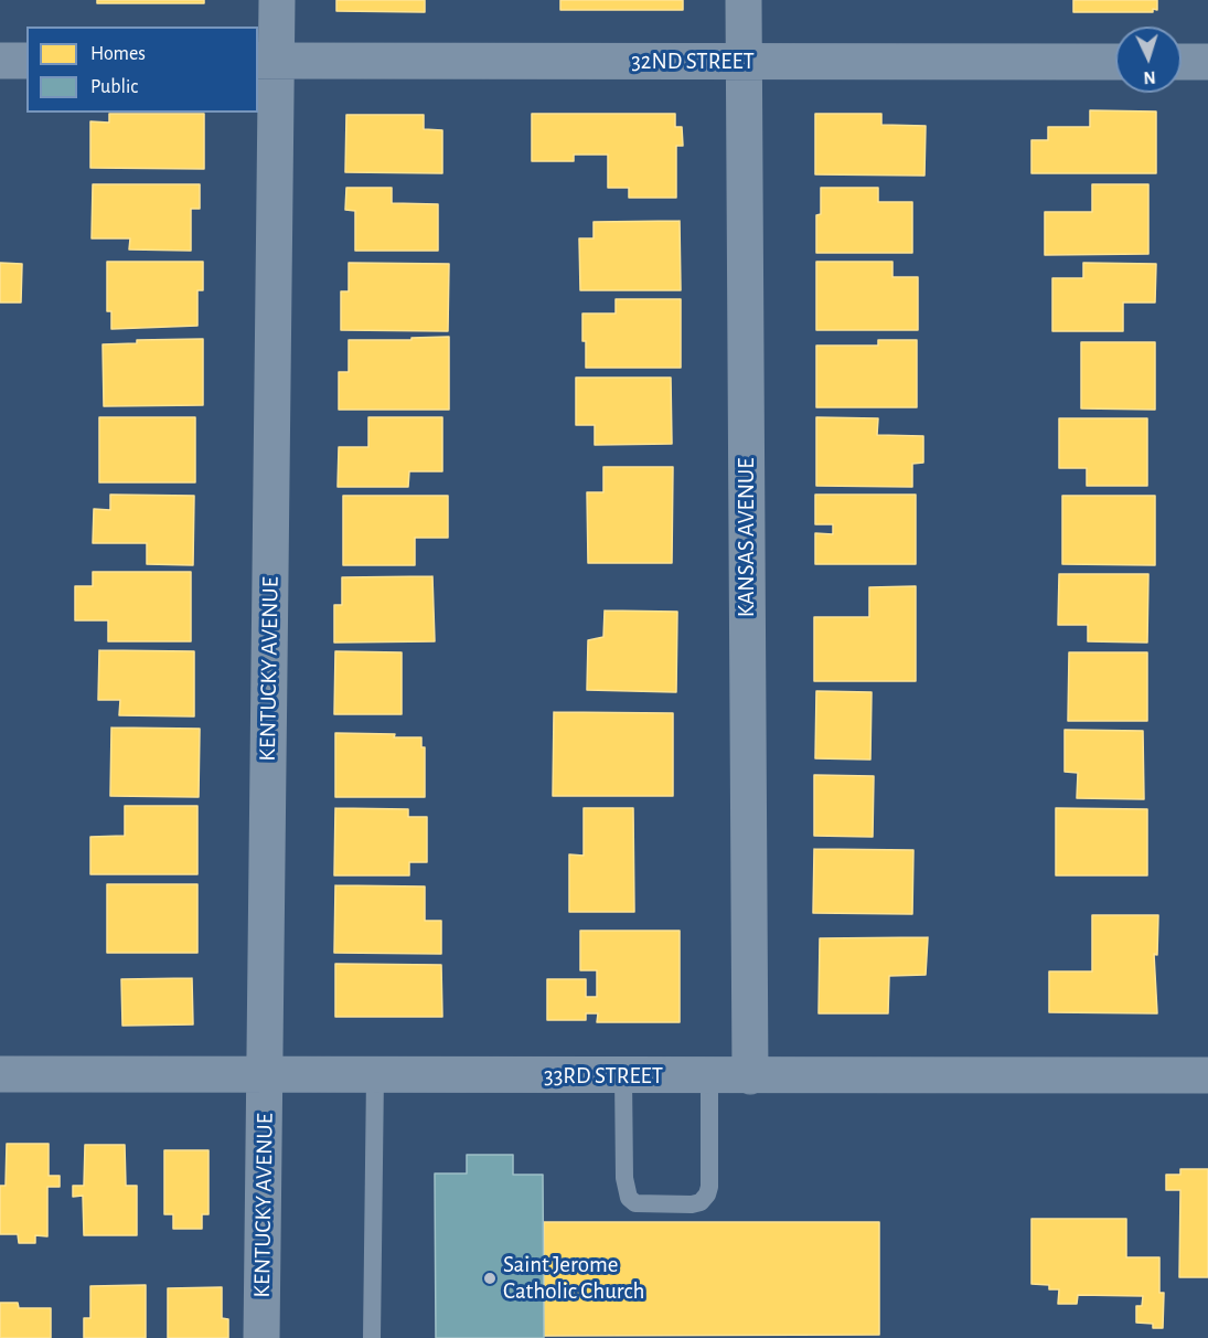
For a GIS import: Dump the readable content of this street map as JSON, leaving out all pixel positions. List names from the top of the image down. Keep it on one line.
{"streets":{"street":["32ND STREET","KANSAS AVENUE","KENTUCKY AVENUE","33RD STREET"]},"crossings":[["32ND STREET","KANSAS AVENUE"],["32ND STREET","KENTUCKY AVENUE"],["KANSAS AVENUE","33RD STREET"],["KENTUCKY AVENUE","33RD STREET"]],"places":["Saint Jerome Catholic Church"],"legend":["Homes","Public"],"north":"bottom"}
